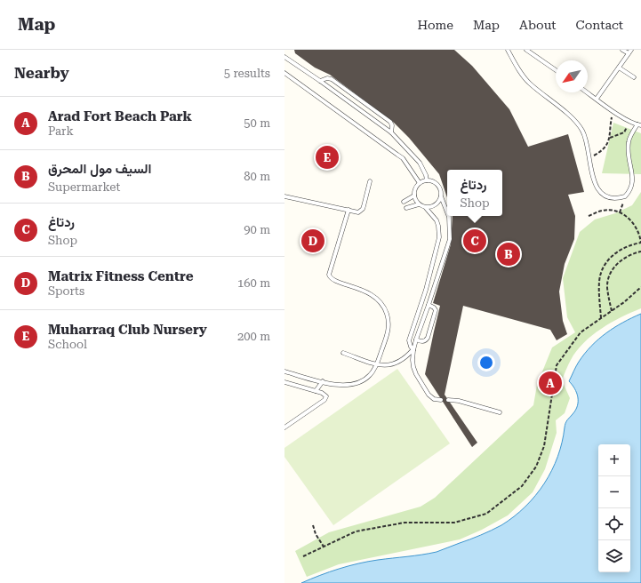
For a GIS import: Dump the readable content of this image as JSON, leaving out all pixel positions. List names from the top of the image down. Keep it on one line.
{"north":"bottom left","page":{"header":"Map","nav":["Home","Map","About","Contact"],"heading":["Nearby","5 results"],"list":[{"mark":"A","name":"Arad Fort Beach Park","note":"Park","value":"50 m"},{"mark":"B","name":"السيف مول المحرق","note":"Supermarket","value":"80 m"},{"mark":"C","name":"ردتاغ","note":"Shop","value":"90 m"},{"mark":"D","name":"Matrix Fitness Centre","note":"Sports","value":"160 m"},{"mark":"E","name":"Muharraq Club Nursery","note":"School","value":"200 m"}],"pins":["E","C","D","B","A"],"popup":["ردتاغ","Shop"],"map_buttons":["+","−"]}}
